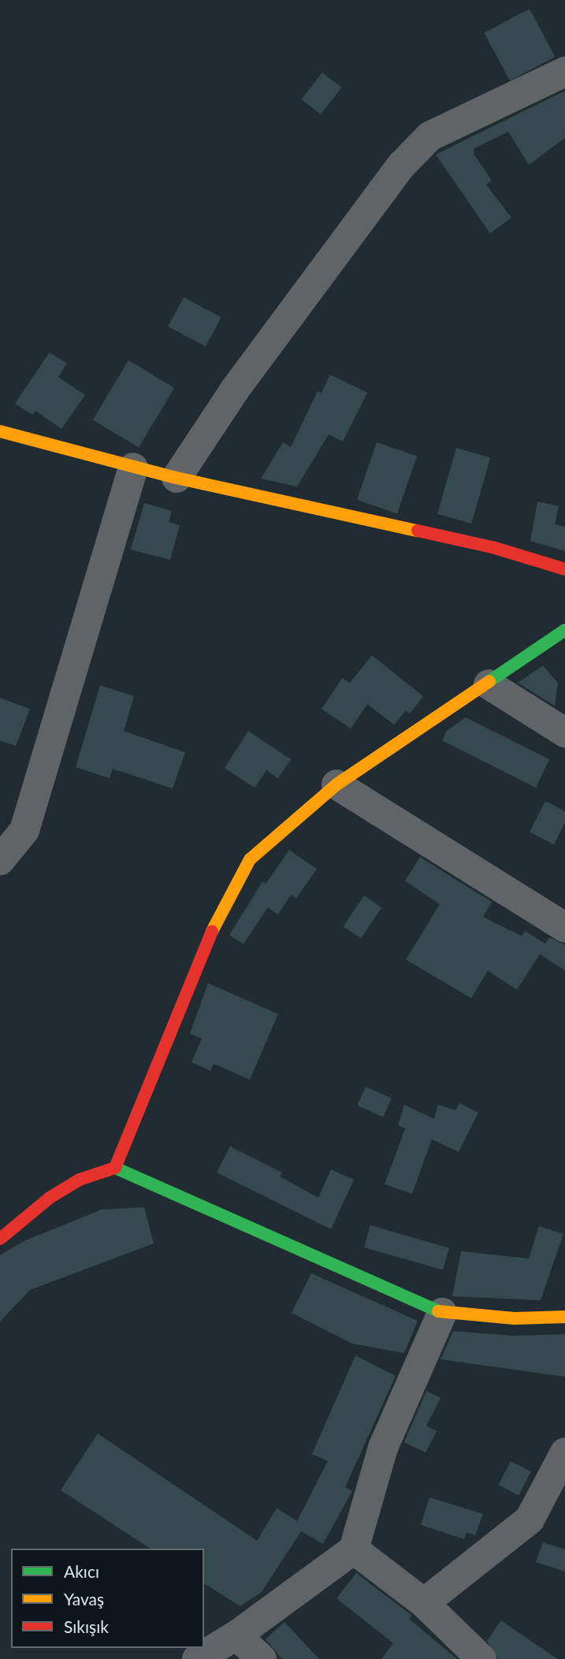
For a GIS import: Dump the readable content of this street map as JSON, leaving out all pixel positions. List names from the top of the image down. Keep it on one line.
{"legend":["Akıcı","Yavaş","Sıkışık"]}
